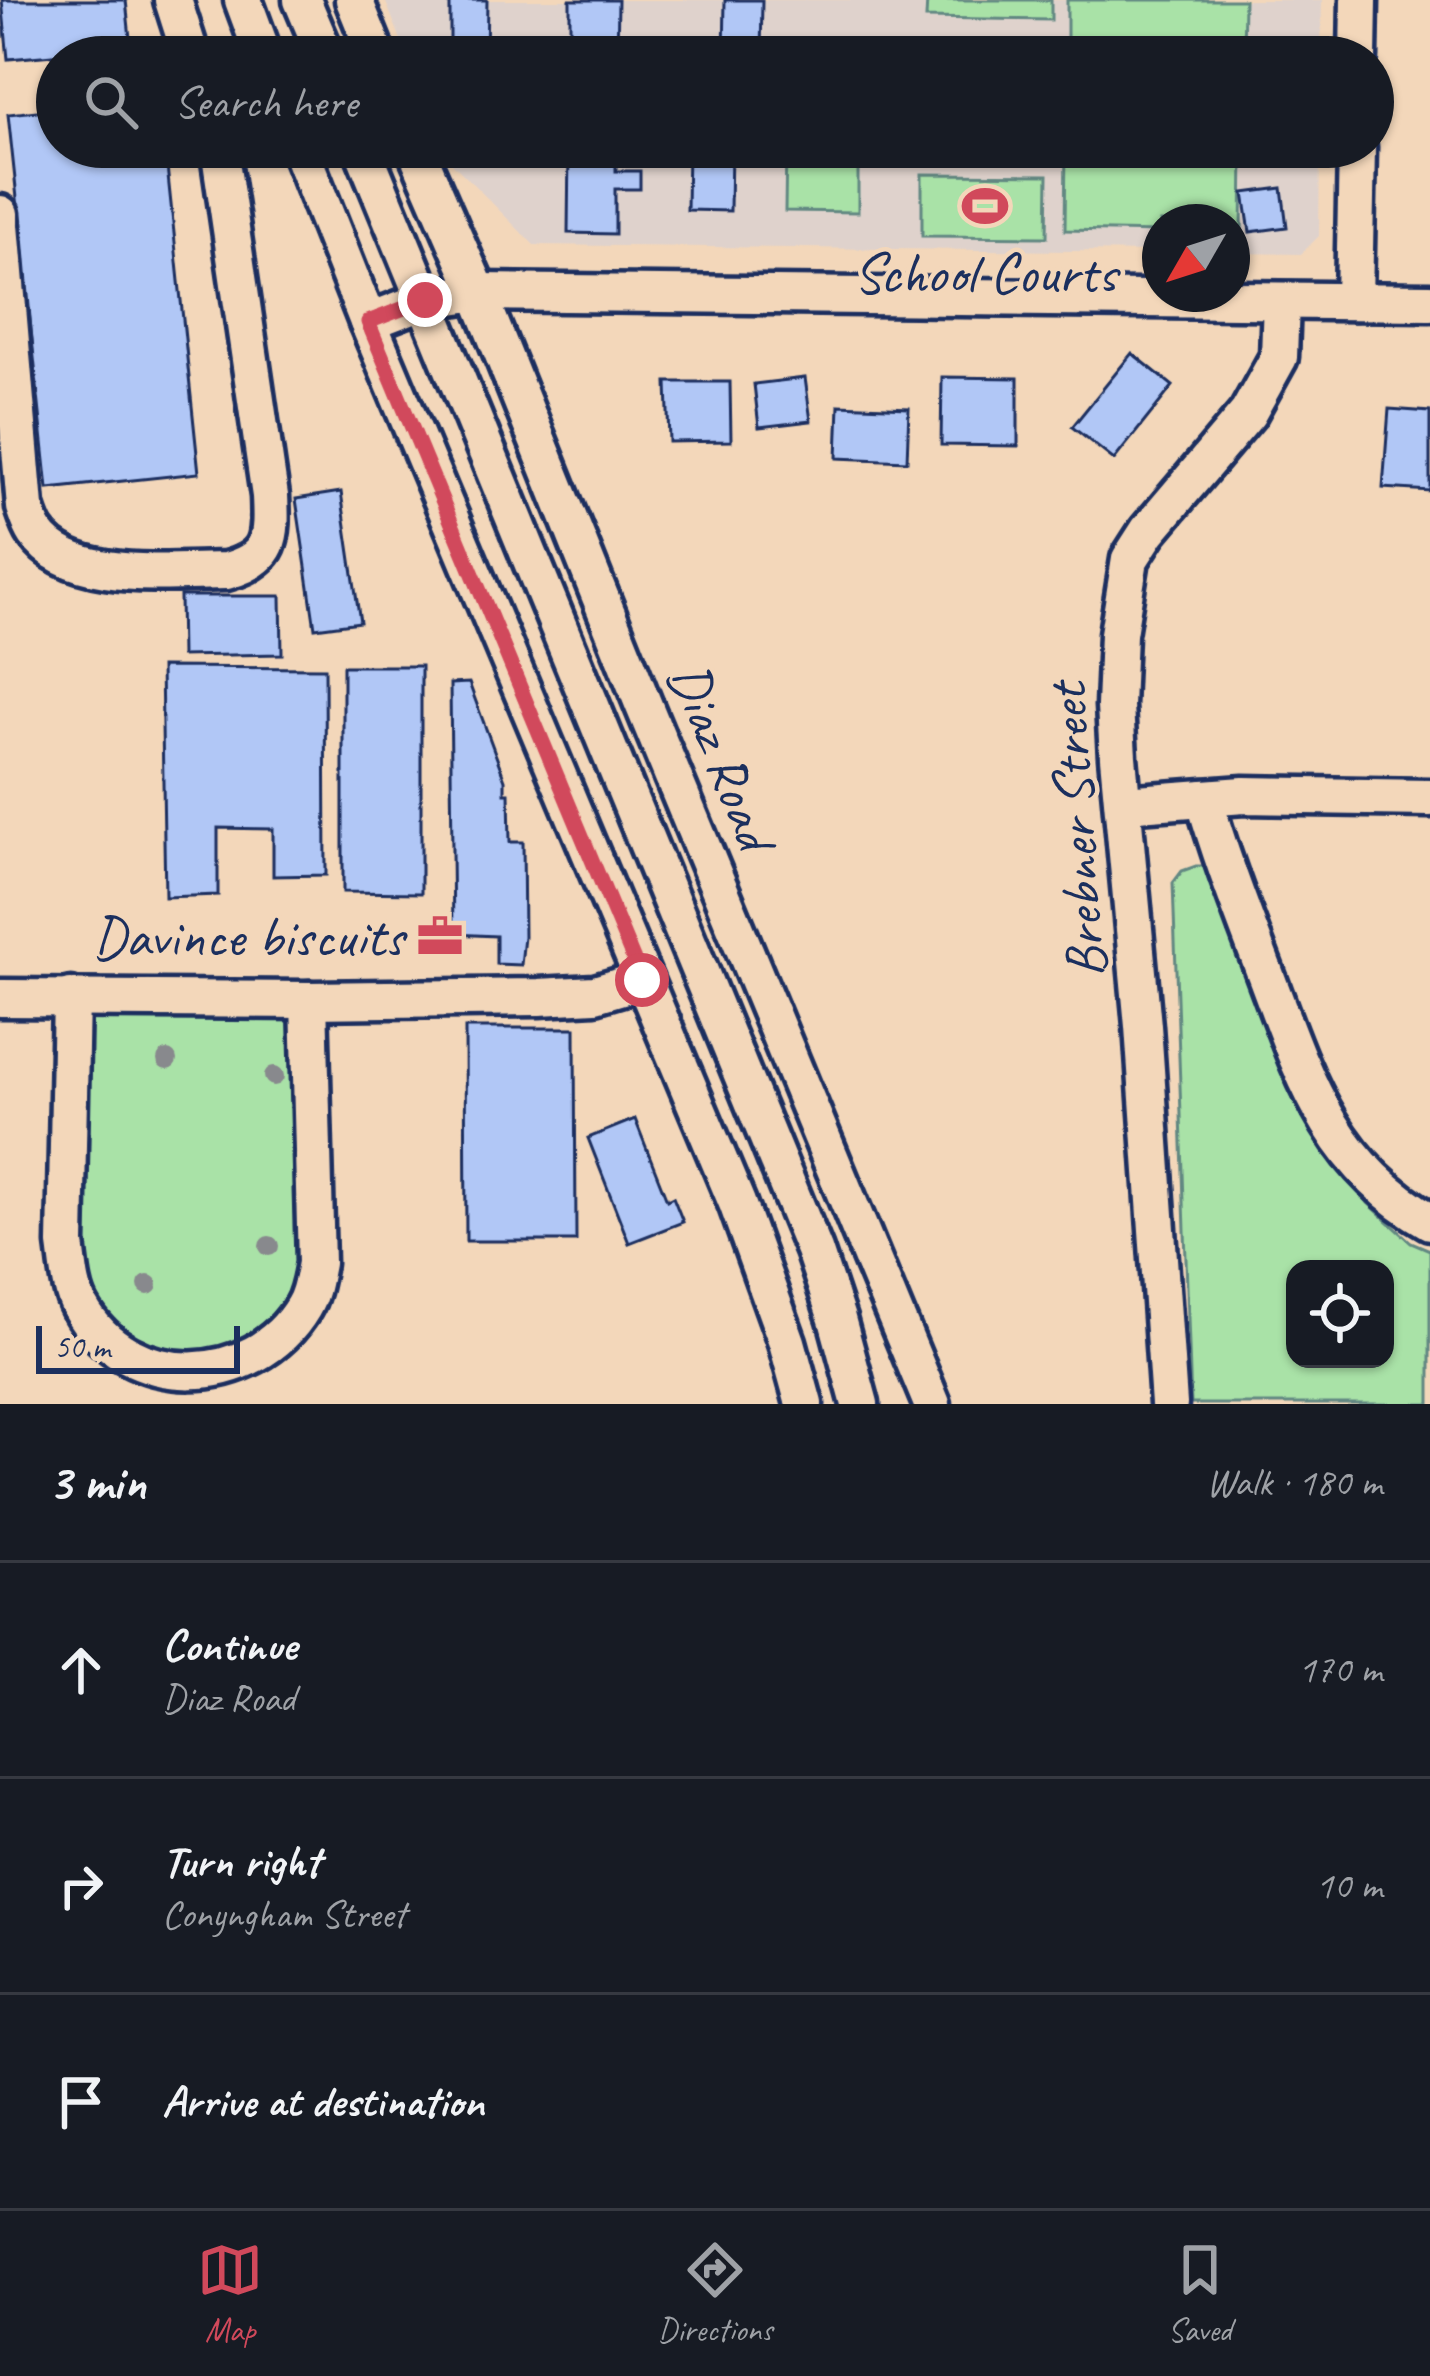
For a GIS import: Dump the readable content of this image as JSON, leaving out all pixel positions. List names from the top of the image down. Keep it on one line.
{"streets":{"street":["Diaz Road","Brebner Street"]},"places":{"sports":["School Courts"],"office":["Davince biscuits"]},"scale_bar":"50 m","north":"bottom left","page":{"search":"Search here","scale":"50 m","heading":["3 min","Walk · 180 m"],"list":[["Continue","Diaz Road","170 m"],["Turn right","Conyngham Street","10 m"],"Arrive at destination"],"nav":["Map","Directions","Saved"]}}
